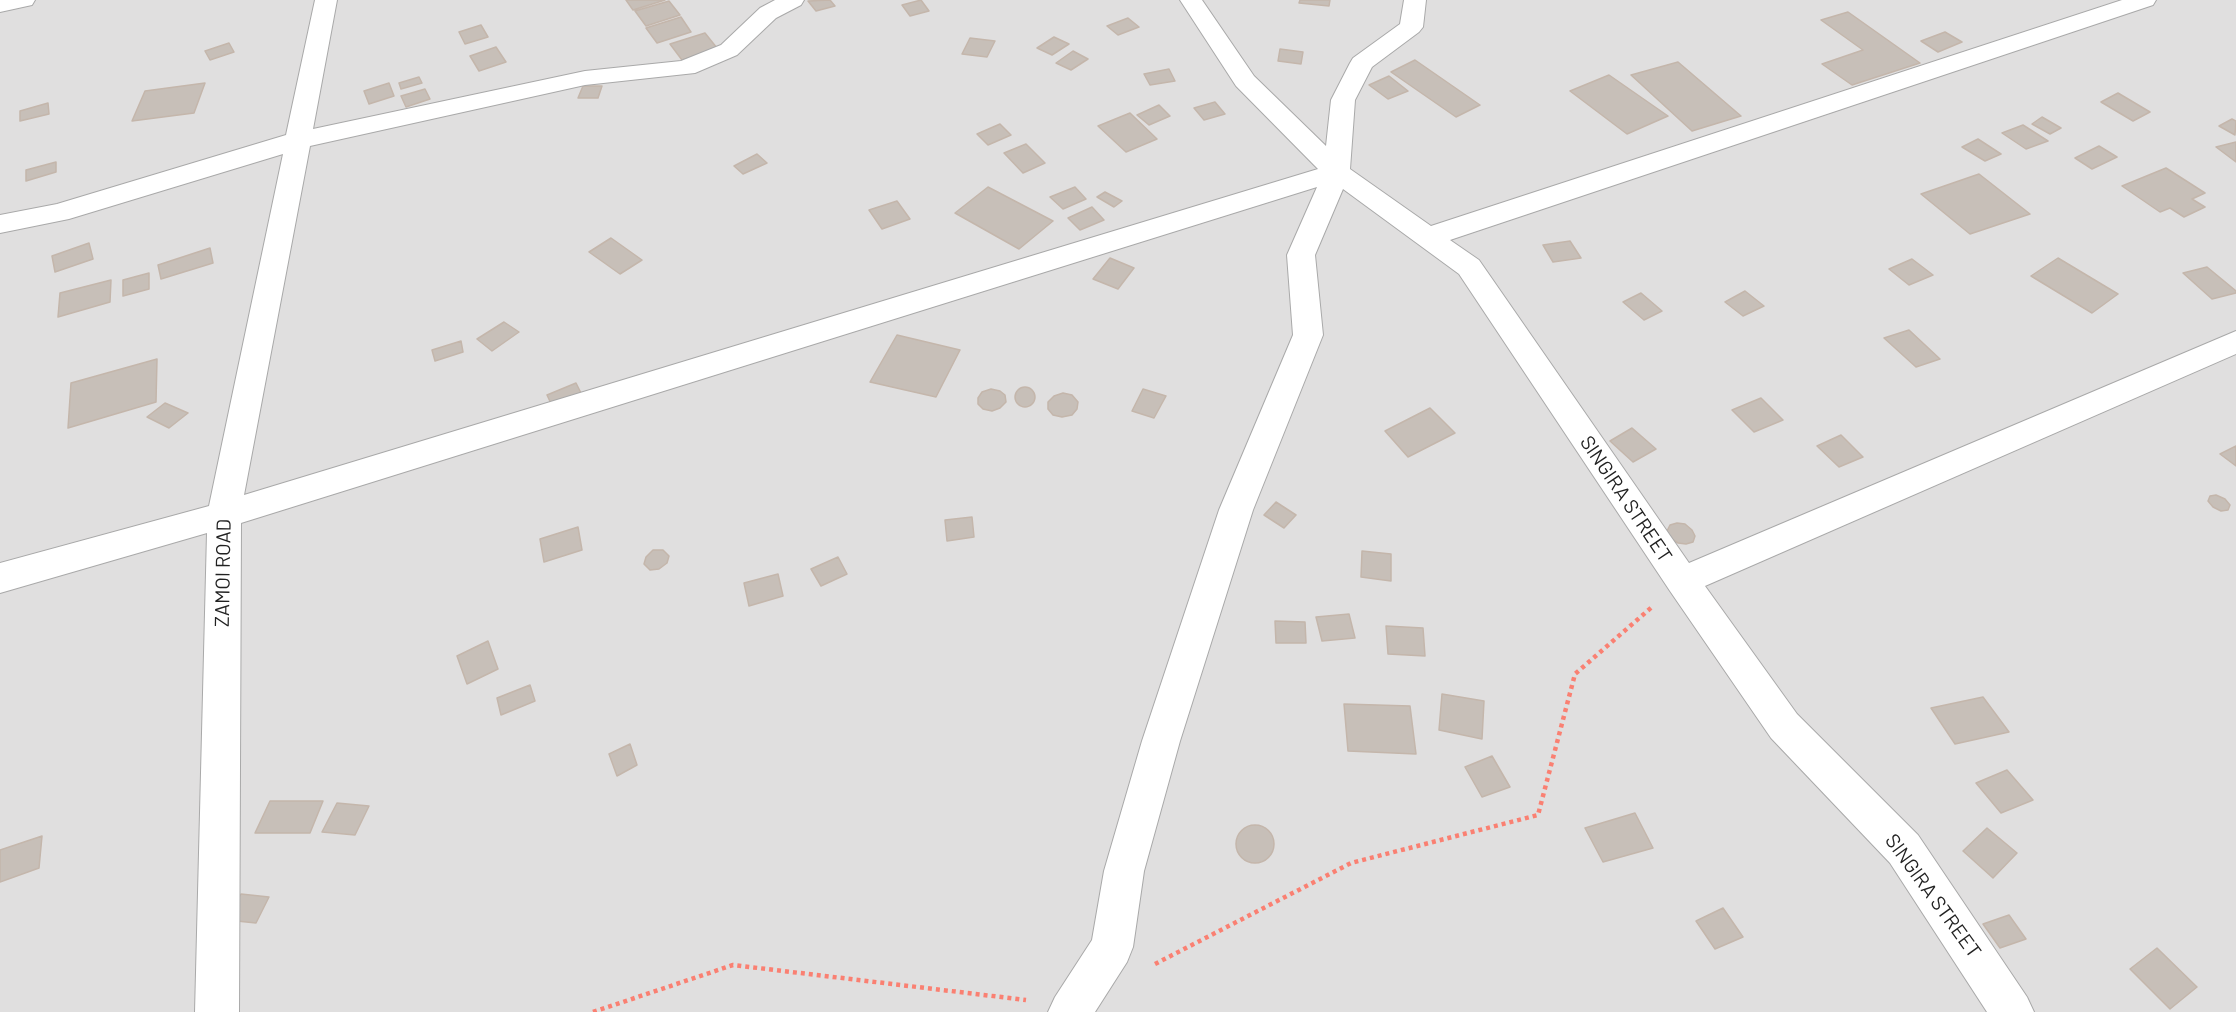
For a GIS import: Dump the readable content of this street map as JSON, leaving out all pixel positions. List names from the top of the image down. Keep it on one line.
{"streets":{"street":["SINGIRA STREET","ZAMOI ROAD"]}}
